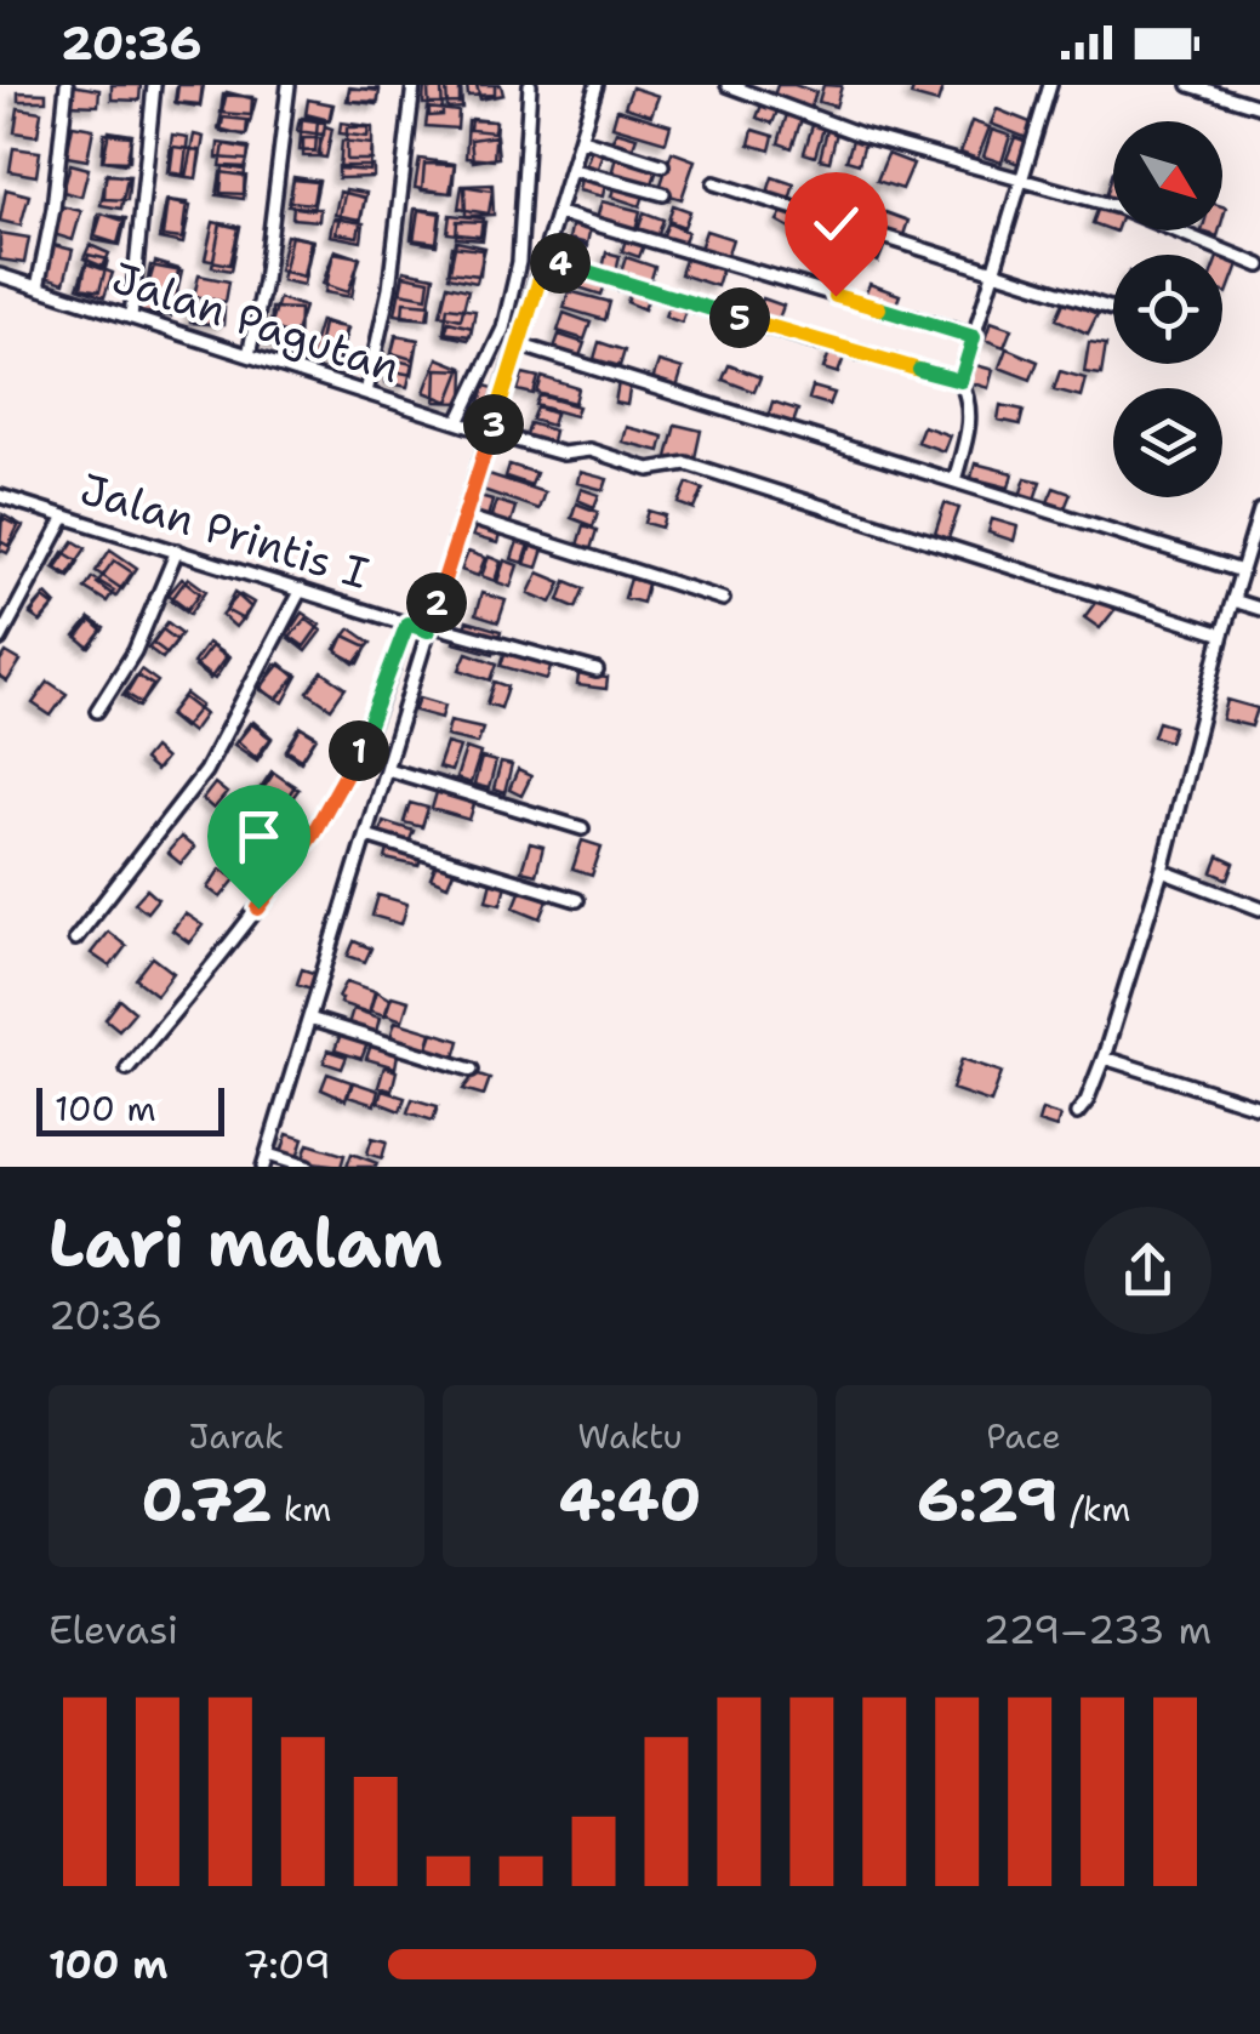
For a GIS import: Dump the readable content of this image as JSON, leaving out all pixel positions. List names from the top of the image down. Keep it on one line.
{"streets":{"street":["Jalan Pagutan","Jalan Printis I"]},"scale_bar":"100 m","north":"bottom right","page":{"status":"20:36","pins":["4","5","3","2","1"],"scale":"100 m","heading":["Lari malam","20:36"],"stats":[["Jarak","0.72 km"],["Waktu","4:40"],["Pace","6:29 /km"]],"chart":["Elevasi","229–233 m"],"list":[{"name":"100 m","note":"7:09"}]}}
